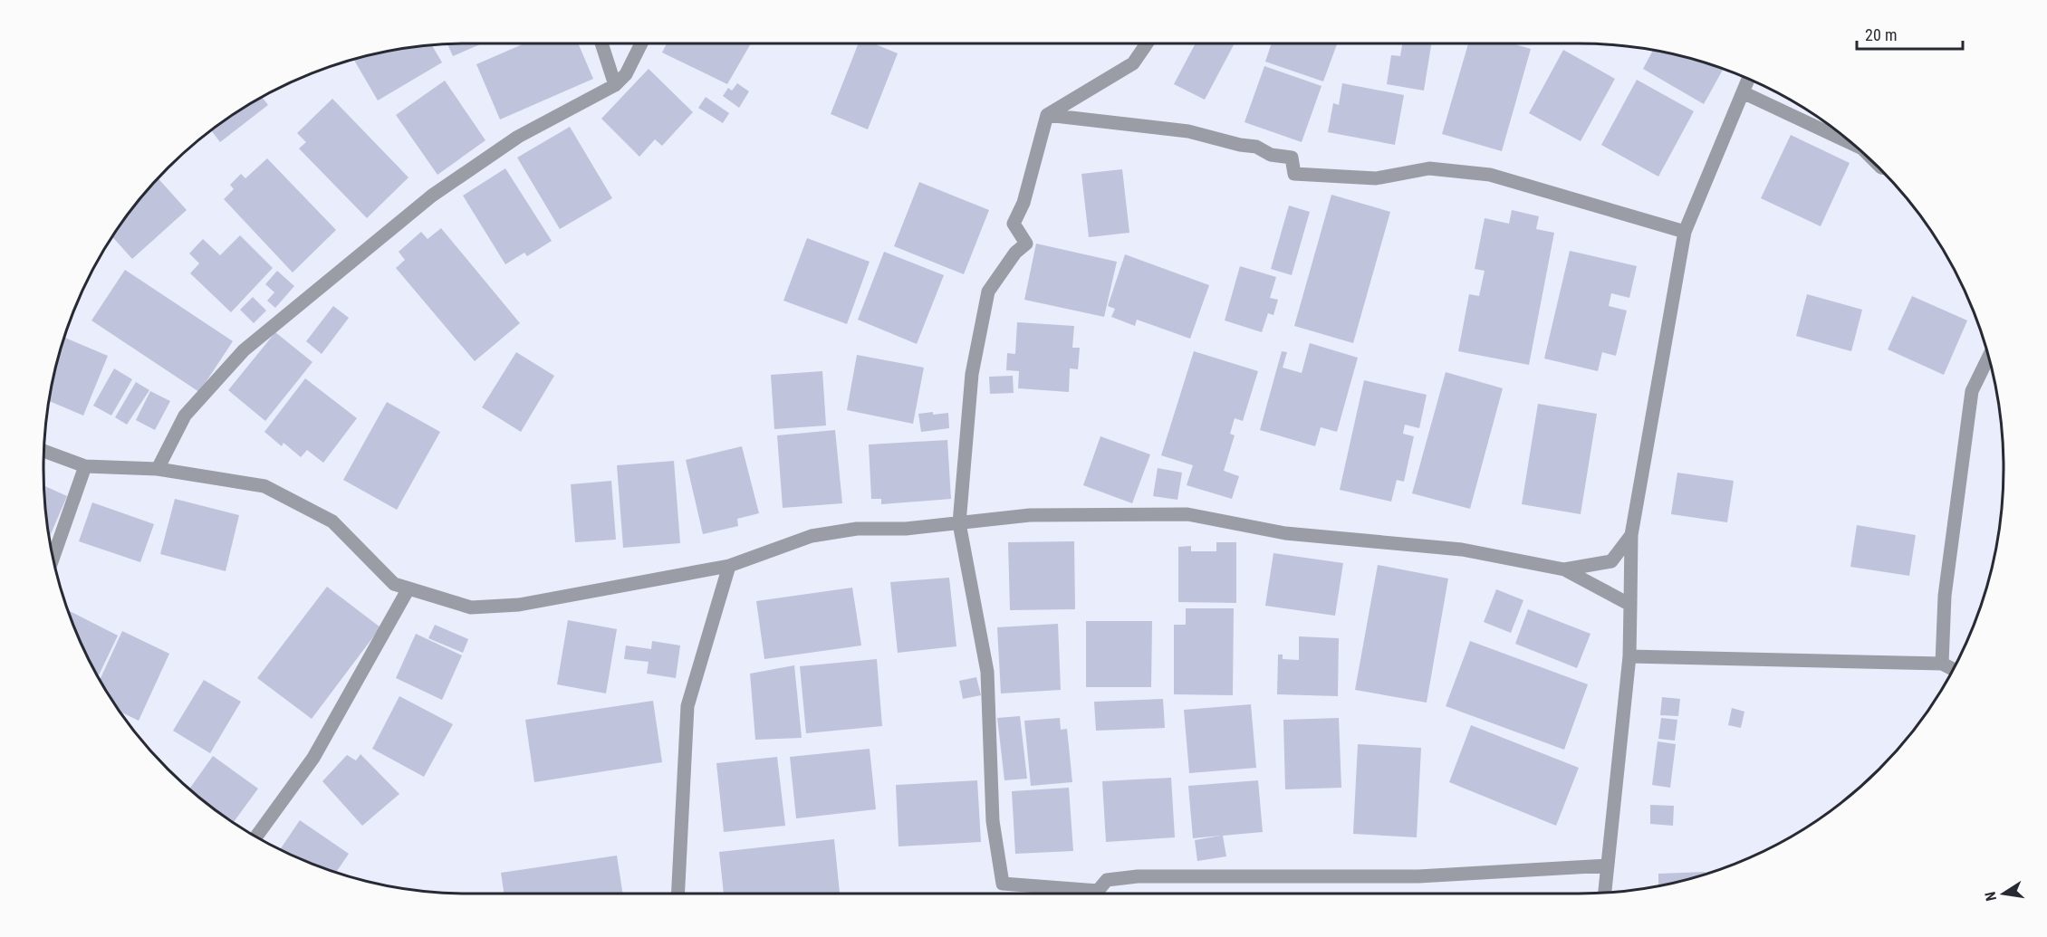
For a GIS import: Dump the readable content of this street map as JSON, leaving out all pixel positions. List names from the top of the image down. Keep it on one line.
{"scale_bar":"20 m","north":"left"}
